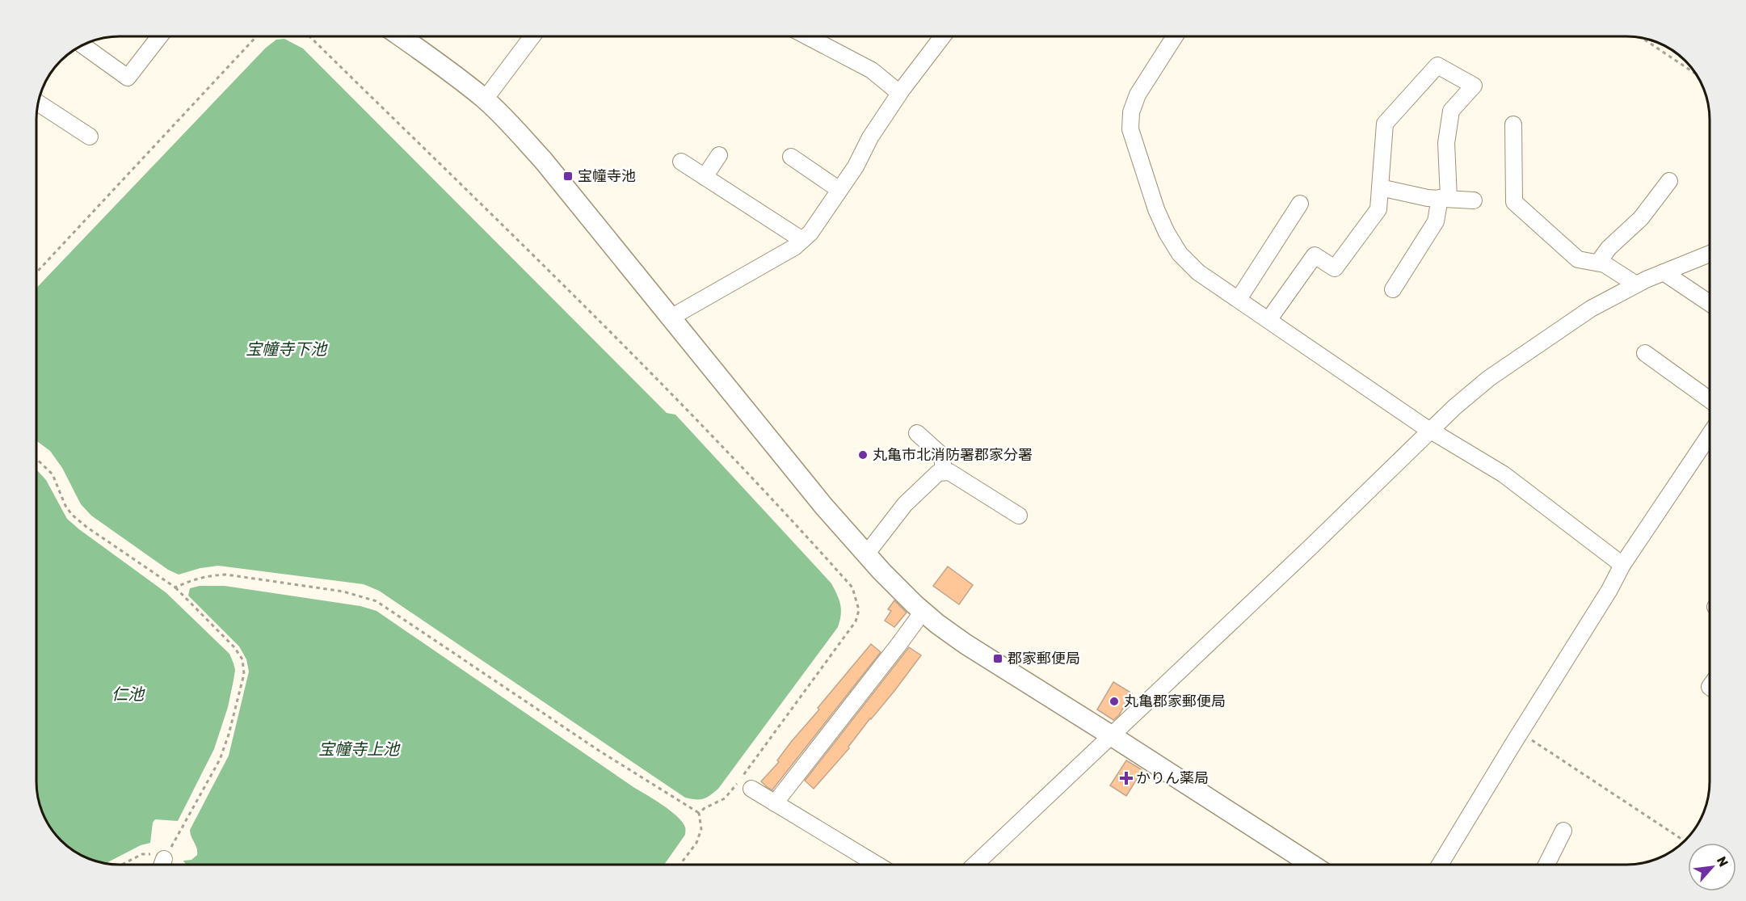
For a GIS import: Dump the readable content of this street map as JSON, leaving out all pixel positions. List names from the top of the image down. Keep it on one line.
{"water":["宝幢寺下池","仁池","宝幢寺上池"],"places":{"transit":["宝幢寺池","郡家郵便局"],"other":["丸亀市北消防署郡家分署","丸亀郡家郵便局"],"health":["かりん薬局"]},"north":"top right"}
